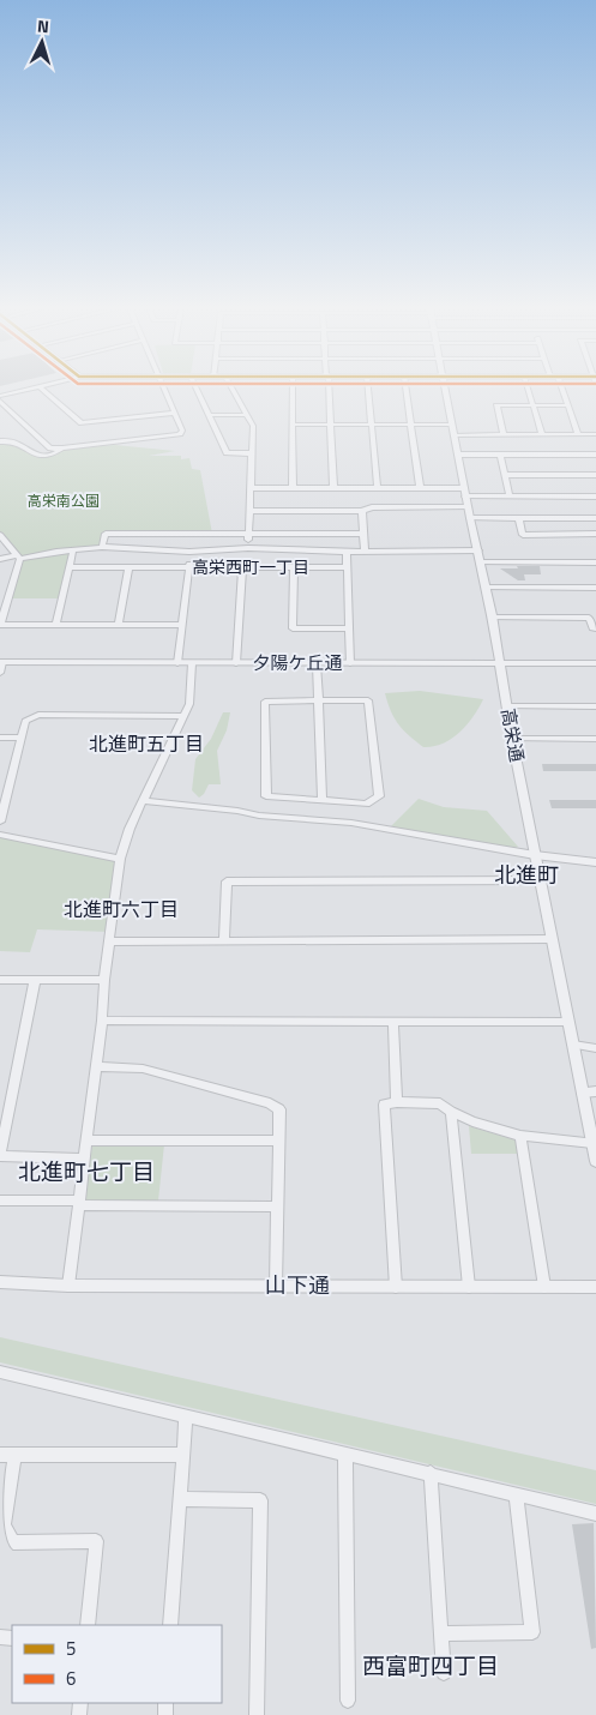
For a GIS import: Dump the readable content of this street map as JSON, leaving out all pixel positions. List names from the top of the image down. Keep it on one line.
{"streets":{"street":["夕陽ケ丘通","高栄通","山下通"]},"crossings":[["夕陽ケ丘通","高栄通"]],"districts":["高栄西町一丁目","北進町五丁目","北進町","北進町六丁目","北進町七丁目","西富町四丁目"],"parks":["高栄南公園"],"legend":["5","6"],"north":"top"}
